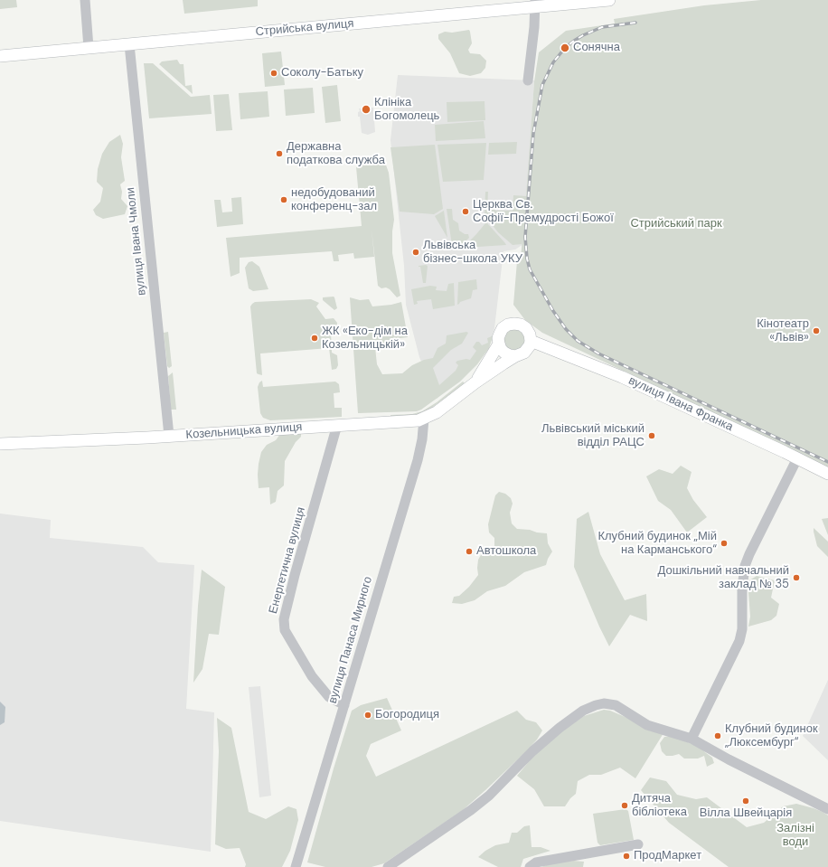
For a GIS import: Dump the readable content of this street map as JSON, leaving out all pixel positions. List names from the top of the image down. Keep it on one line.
{"streets":{"main road":["Стрийська вулиця","вулиця Івана Франка","Козельницька вулиця"],"street":["вулиця Івана Чмоли","Енергетична вулиця","вулиця Панаса Мирного"]},"crossings":[["Стрийська вулиця","вулиця Івана Чмоли"],["вулиця Івана Чмоли","Козельницька вулиця"],["вулиця Івана Франка","Козельницька вулиця"],["Козельницька вулиця","Енергетична вулиця"],["Козельницька вулиця","вулиця Панаса Мирного"],["Енергетична вулиця","вулиця Панаса Мирного"]],"parks":["Стрийський парк","Залізні води"],"places":["Сонячна","Соколу-Батьку","Клініка Богомолець","Державна податкова служба","недобудований конференц-зал","Церква Св. Софії-Премудрості Божої","Львівська бізнес-школа УКУ","Кінотеатр «Львів»","ЖК «Еко-дім на Козельницькій»","Львівський міський відділ РАЦС","Клубний будинок „Мій на Карманського“","Автошкола","Дошкільний навчальний заклад № 35","Богородиця","Клубний будинок „Люксембург“","Вілла Швейцарія","Дитяча бібліотека","ПродМаркет"]}
